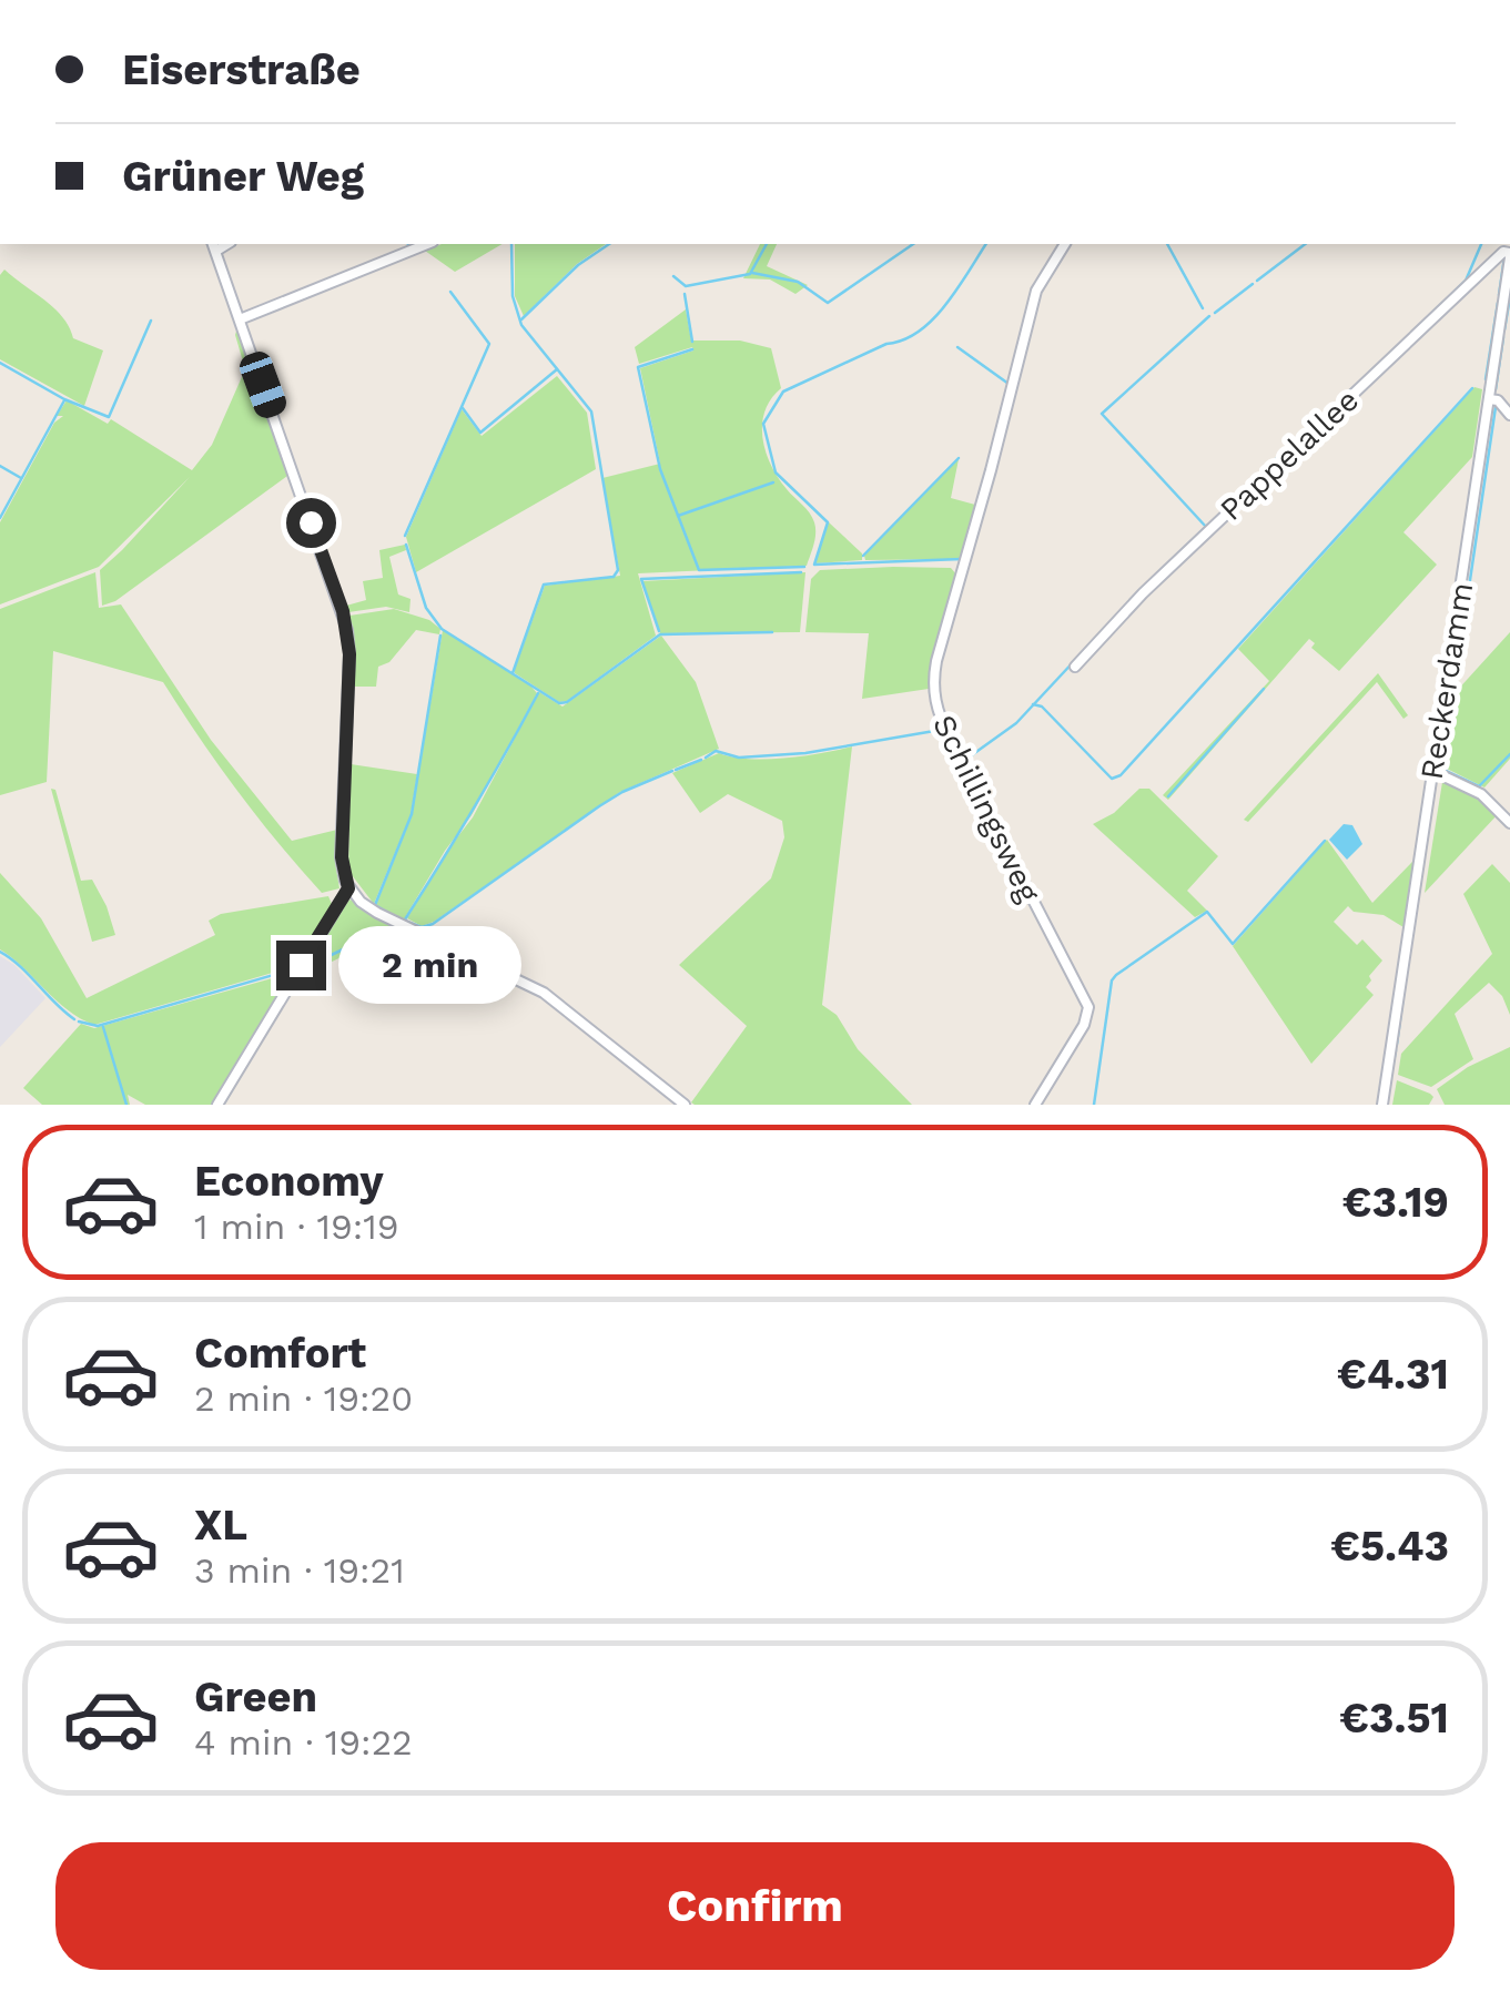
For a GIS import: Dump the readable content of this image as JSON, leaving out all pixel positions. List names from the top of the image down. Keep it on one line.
{"streets":{"street":["Pappelallee","Reckerdamm","Schillingsweg"]},"crossings":[["Pappelallee","Reckerdamm"]],"page":{"banner":["Eiserstraße","Grüner Weg"],"bubble":"2 min","list":[{"name":"Economy","note":"1 min · 19:19","value":"€3.19"},{"name":"Comfort","note":"2 min · 19:20","value":"€4.31"},{"name":"XL","note":"3 min · 19:21","value":"€5.43"},{"name":"Green","note":"4 min · 19:22","value":"€3.51"}],"buttons":"Confirm"}}
